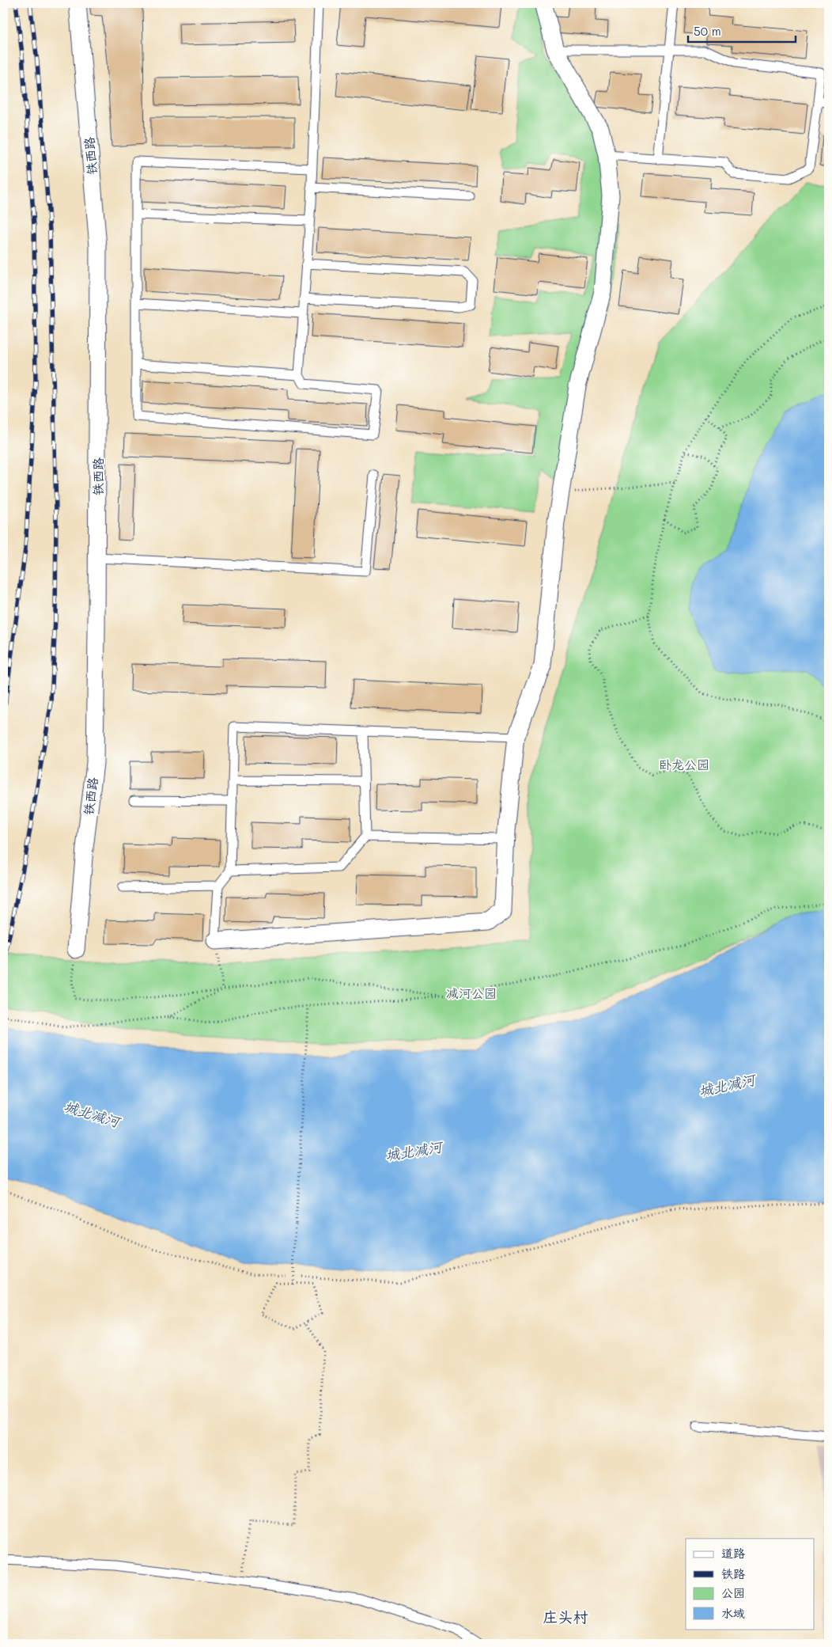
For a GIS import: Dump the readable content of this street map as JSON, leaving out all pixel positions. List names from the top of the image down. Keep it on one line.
{"streets":{"street":["铁西路"]},"districts":["庄头村"],"water":["城北减河"],"parks":["卧龙公园","减河公园"],"legend":["道路","铁路","公园","水域"],"scale_bar":"50 m"}
